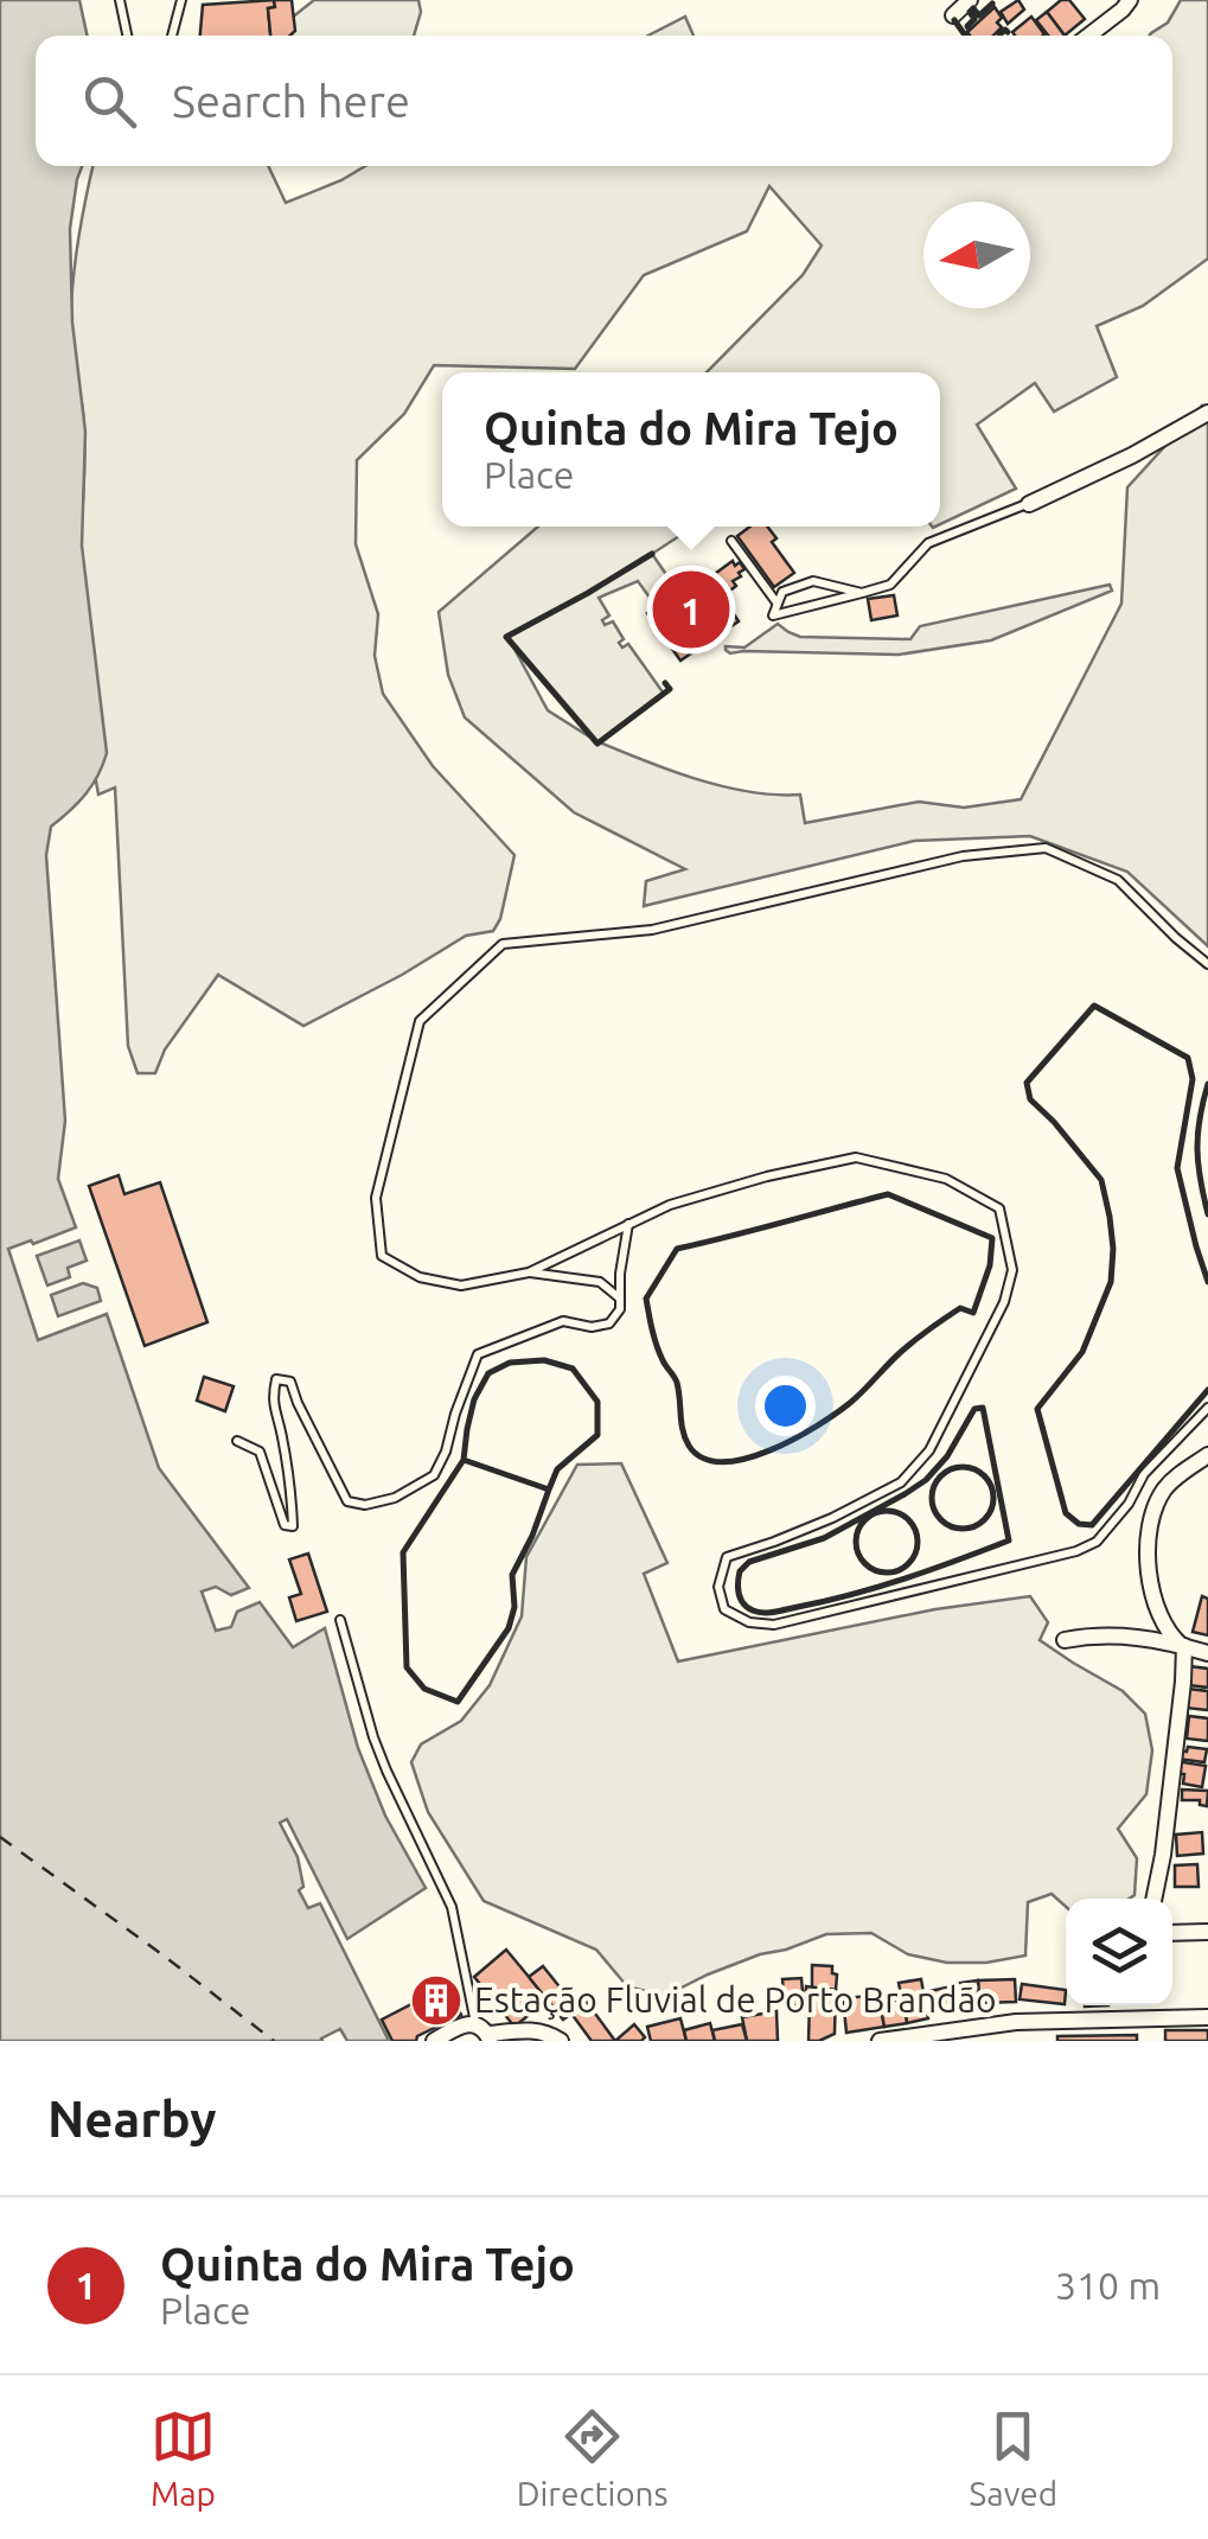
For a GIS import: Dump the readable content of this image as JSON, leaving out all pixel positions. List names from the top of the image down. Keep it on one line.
{"places":{"building":["Estação Fluvial de Porto Brandão"]},"north":"left","page":{"search":"Search here","popup":["Quinta do Mira Tejo","Place"],"pins":"1","heading":"Nearby","list":[{"mark":"1","name":"Quinta do Mira Tejo","note":"Place","value":"310 m"}],"nav":["Map","Directions","Saved"]}}
